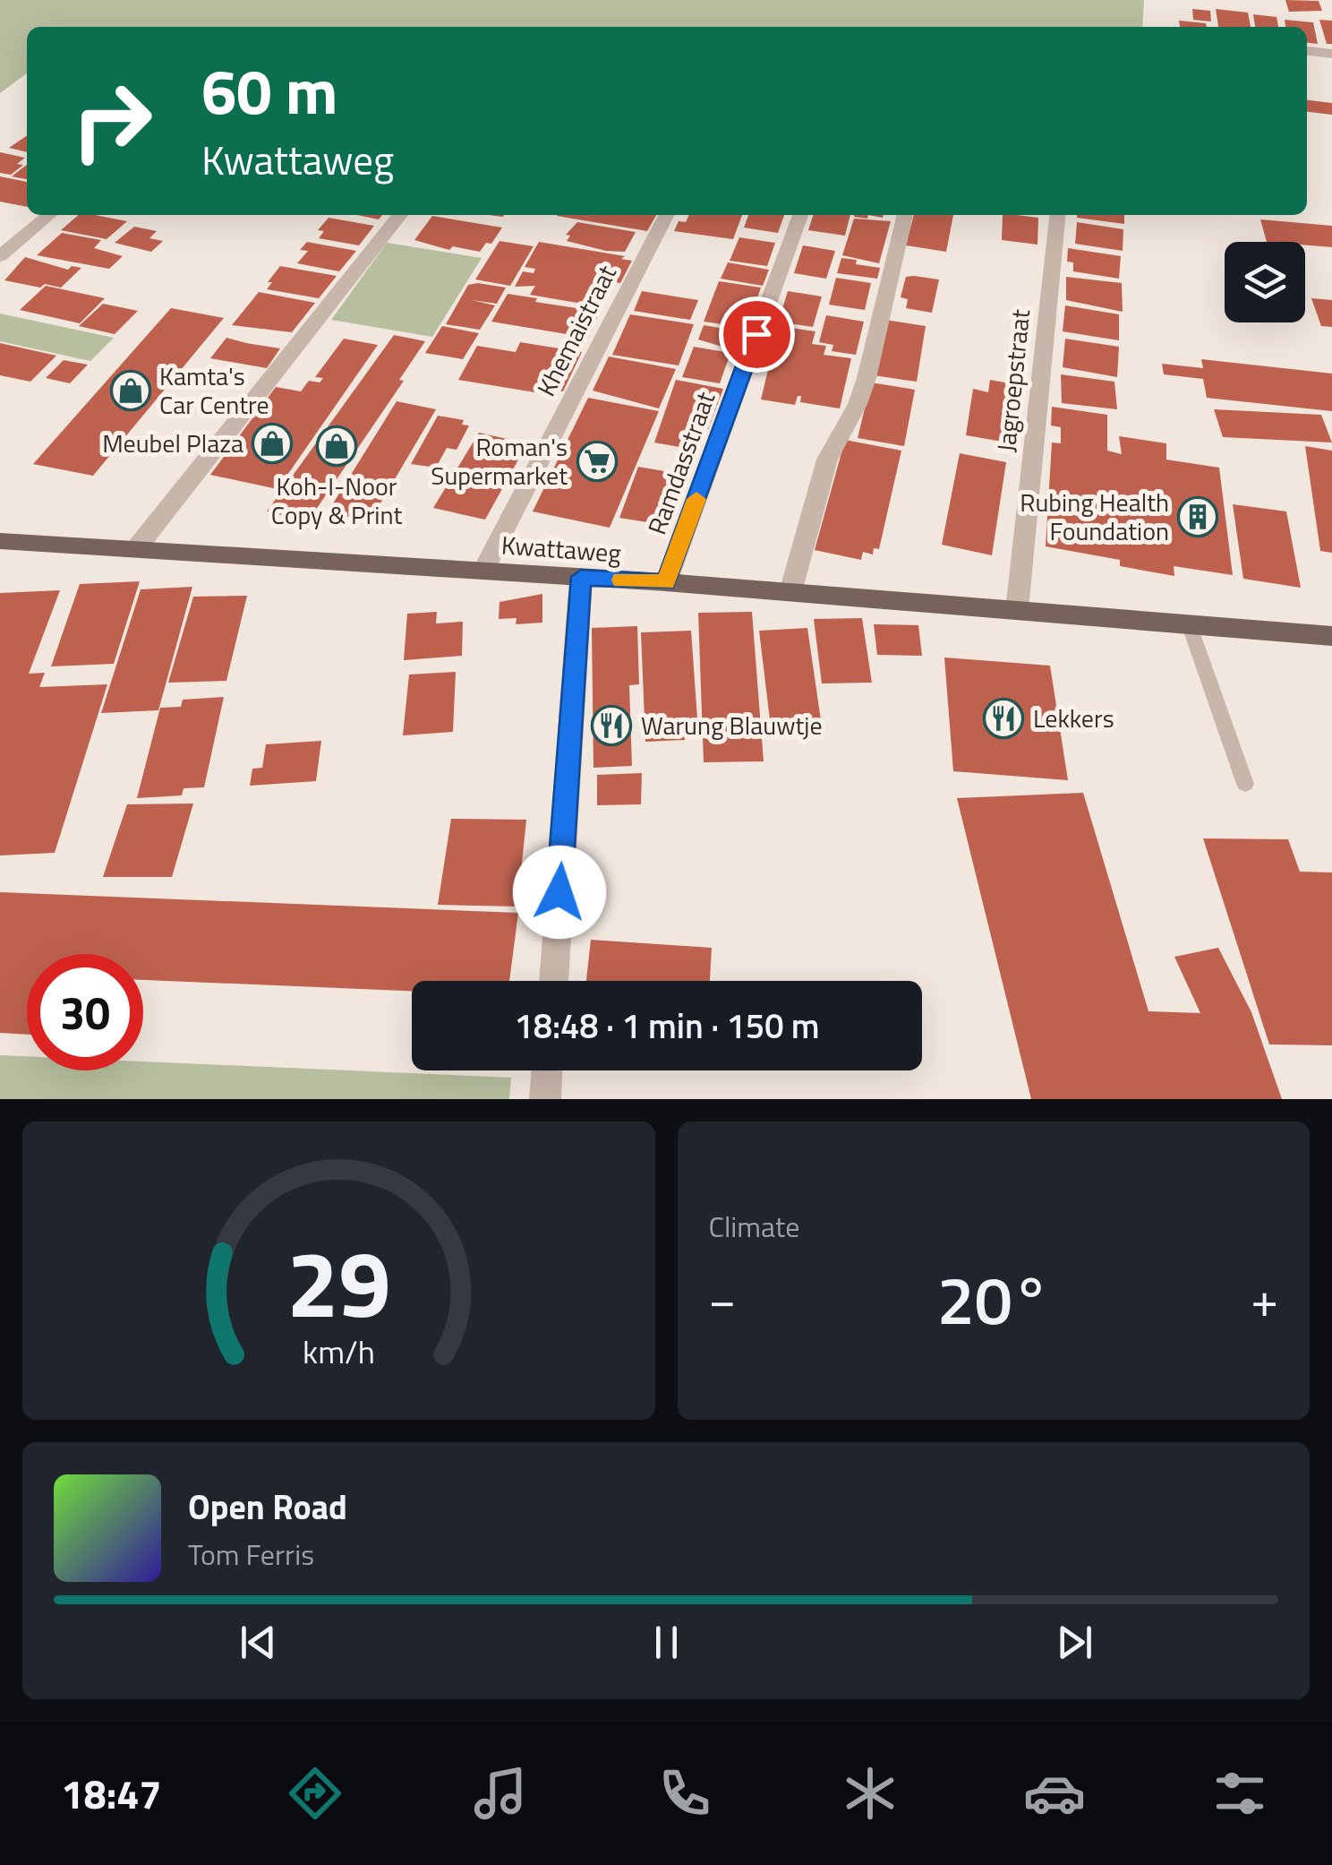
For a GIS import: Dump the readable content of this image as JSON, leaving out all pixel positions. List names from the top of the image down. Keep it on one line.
{"streets":{"main road":["Kwattaweg"],"street":["Khemaistraat","Jagroepstraat","Ramdasstraat"]},"crossings":[["Khemaistraat","Kwattaweg"],["Jagroepstraat","Kwattaweg"],["Ramdasstraat","Kwattaweg"]],"places":{"shop":["Kamta's Car Centre","Meubel Plaza","Koh-I-Noor Copy & Print"],"supermarket":["Roman's Supermarket"],"building":["Rubing Health Foundation"],"restaurant":["Lekkers","Warung Blauwtje"]},"page":{"turn":["60 m","Kwattaweg"],"limit":"30","trip":"18:48 · 1 min · 150 m","tile":"Climate","heat":["−","20°","+"],"song":["Open Road","Tom Ferris"],"tabs":"18:47","gauge":["29","km/h"]}}
